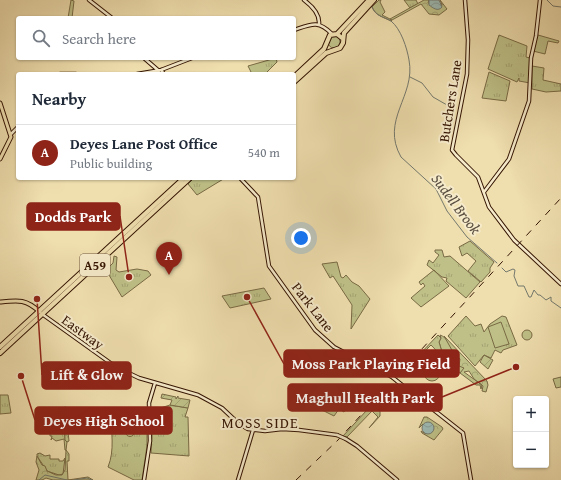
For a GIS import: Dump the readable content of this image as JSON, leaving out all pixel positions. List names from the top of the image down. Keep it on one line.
{"streets":{"highway":["A59"],"street":["Butchers Lane","Park Lane","Eastway"]},"crossings":[["A59","Eastway"]],"districts":["MOSS SIDE"],"water":["Sudell Brook"],"places":["Dodds Park","Moss Park Playing Field","Lift & Glow","Maghull Health Park","Deyes High School"],"page":{"search":"Search here","heading":"Nearby","list":[{"mark":"A","name":"Deyes Lane Post Office","note":"Public building","value":"540 m"}],"pins":"A","map_buttons":["+","−"]}}
